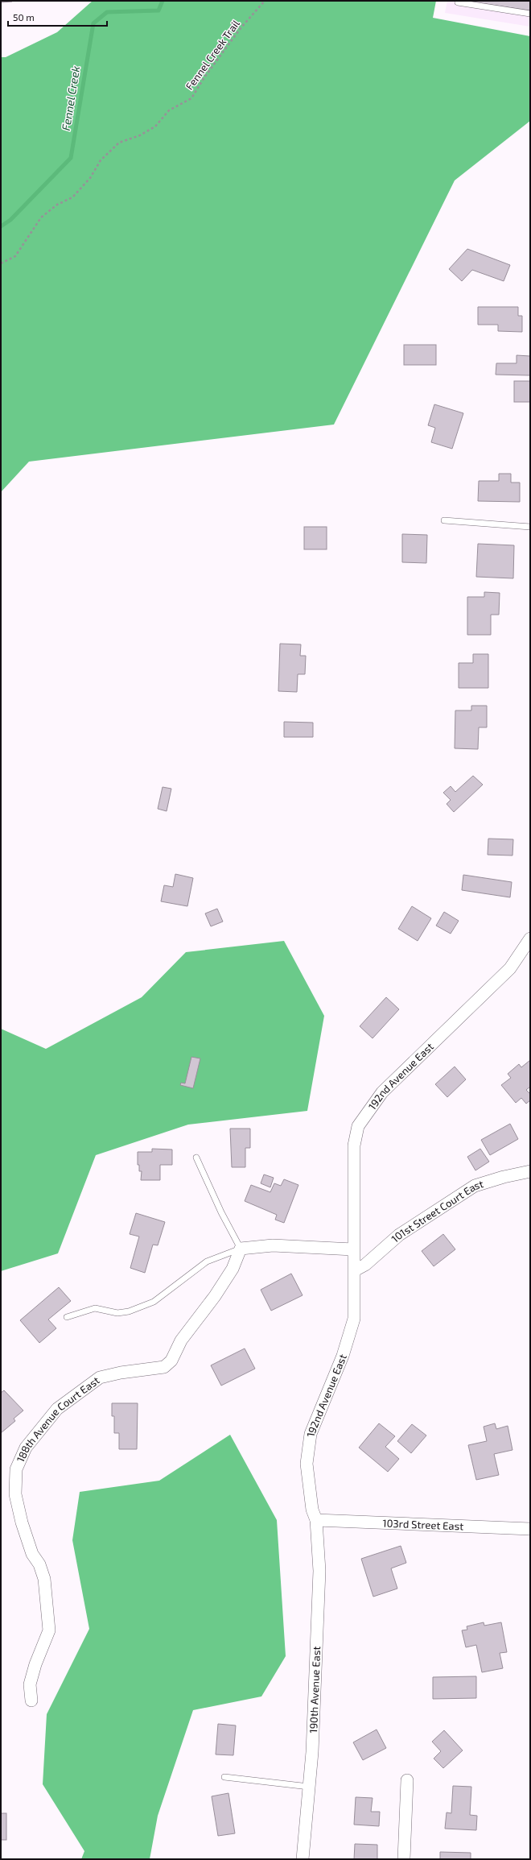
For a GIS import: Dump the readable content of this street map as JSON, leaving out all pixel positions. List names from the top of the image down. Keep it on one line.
{"streets":{"street":["192nd Avenue East","101st Street Court East","188th Avenue Court East","103rd Street East","190th Avenue East"],"path":["Fennel Creek Trail"]},"crossings":[["192nd Avenue East","101st Street Court East"],["192nd Avenue East","103rd Street East"],["192nd Avenue East","190th Avenue East"],["103rd Street East","190th Avenue East"]],"water":["Fennel Creek"],"scale_bar":"50 m"}
